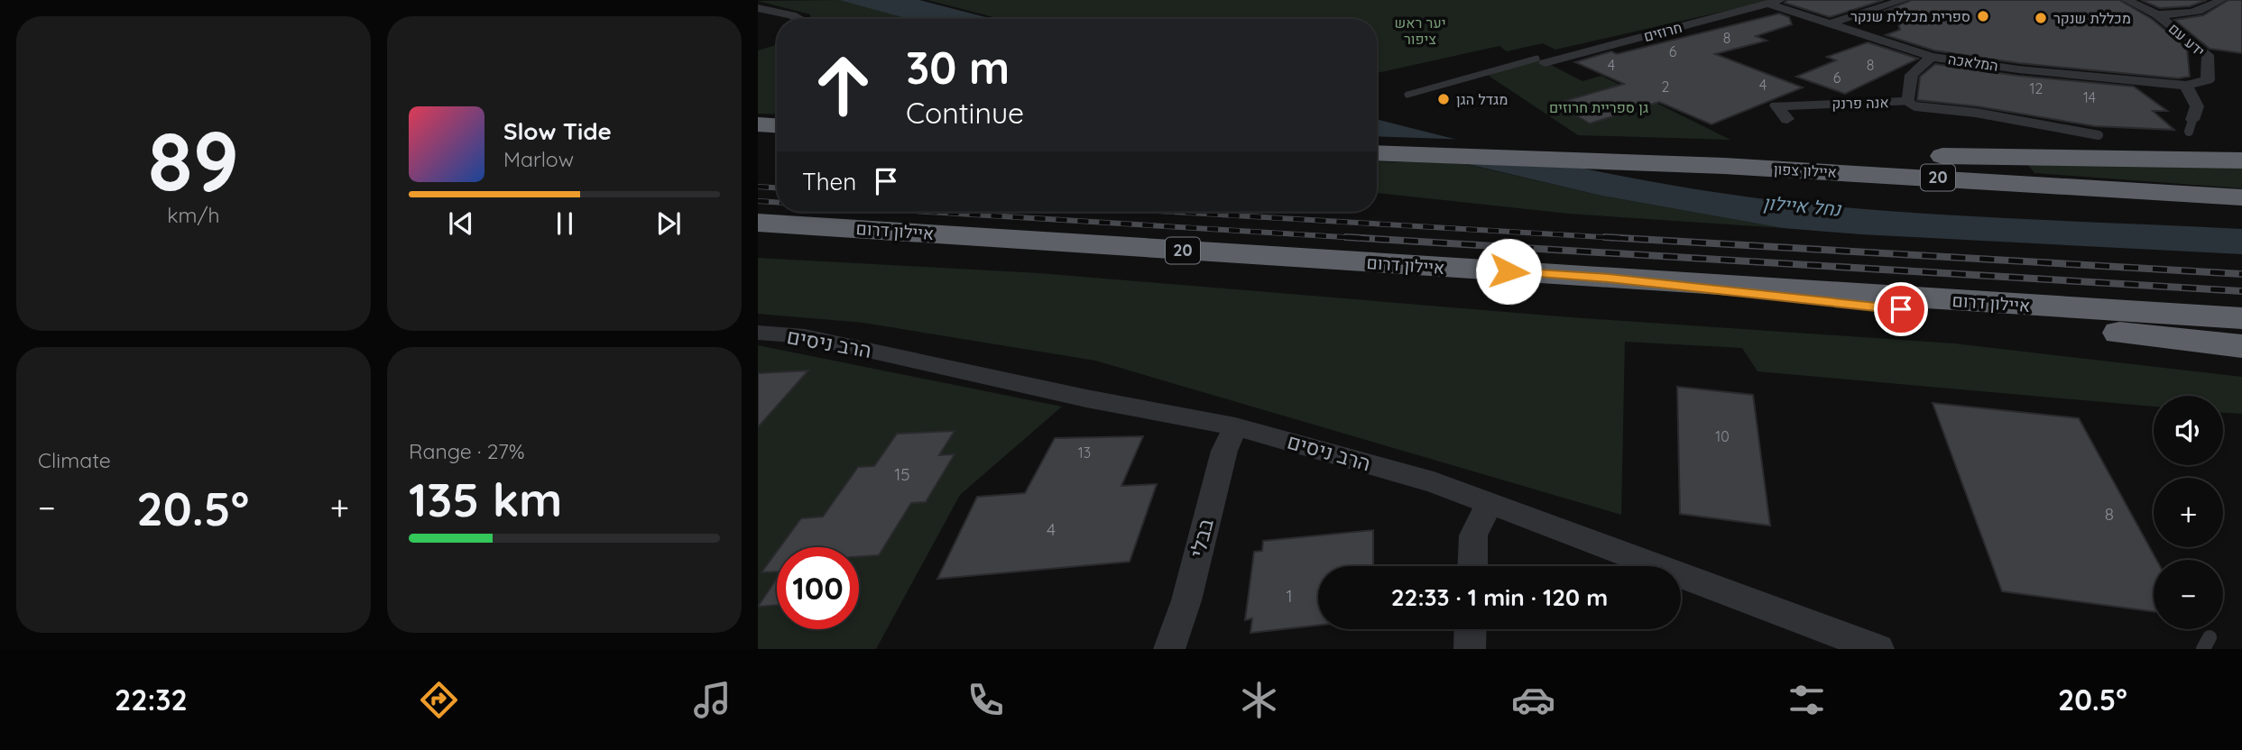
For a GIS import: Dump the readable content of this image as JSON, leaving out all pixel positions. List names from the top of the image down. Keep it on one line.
{"streets":{"highway":["איילון צפון","20","איילון דרום"],"street":["חרוזים","ידע עם","המלאכה","אנה פרנק","הרב ניסים","בבלי"]},"crossings":[["חרוזים","המלאכה"],["ידע עם","המלאכה"],["המלאכה","אנה פרנק"],["הרב ניסים","בבלי"]],"water":["נחל איילון"],"parks":["יער ראש ציפור","גן ספריית חרוזים"],"places":["ספרית מכללת שנקר","מכללת שנקר","מגדל הגן"],"house_numbers":["8","6","4","8","6","4","2","12","14","10","13","15","8","4","1"],"page":{"tile":[["89","km/h"],"Climate",["Range · 27%","135 km"]],"turn":["30 m","Continue"],"song":["Slow Tide","Marlow"],"then":"Then","map_buttons":["+","−"],"heat":["−","20.5°","+"],"limit":"100","trip":"22:33 · 1 min · 120 m","tabs":["22:32","20.5°"]}}
